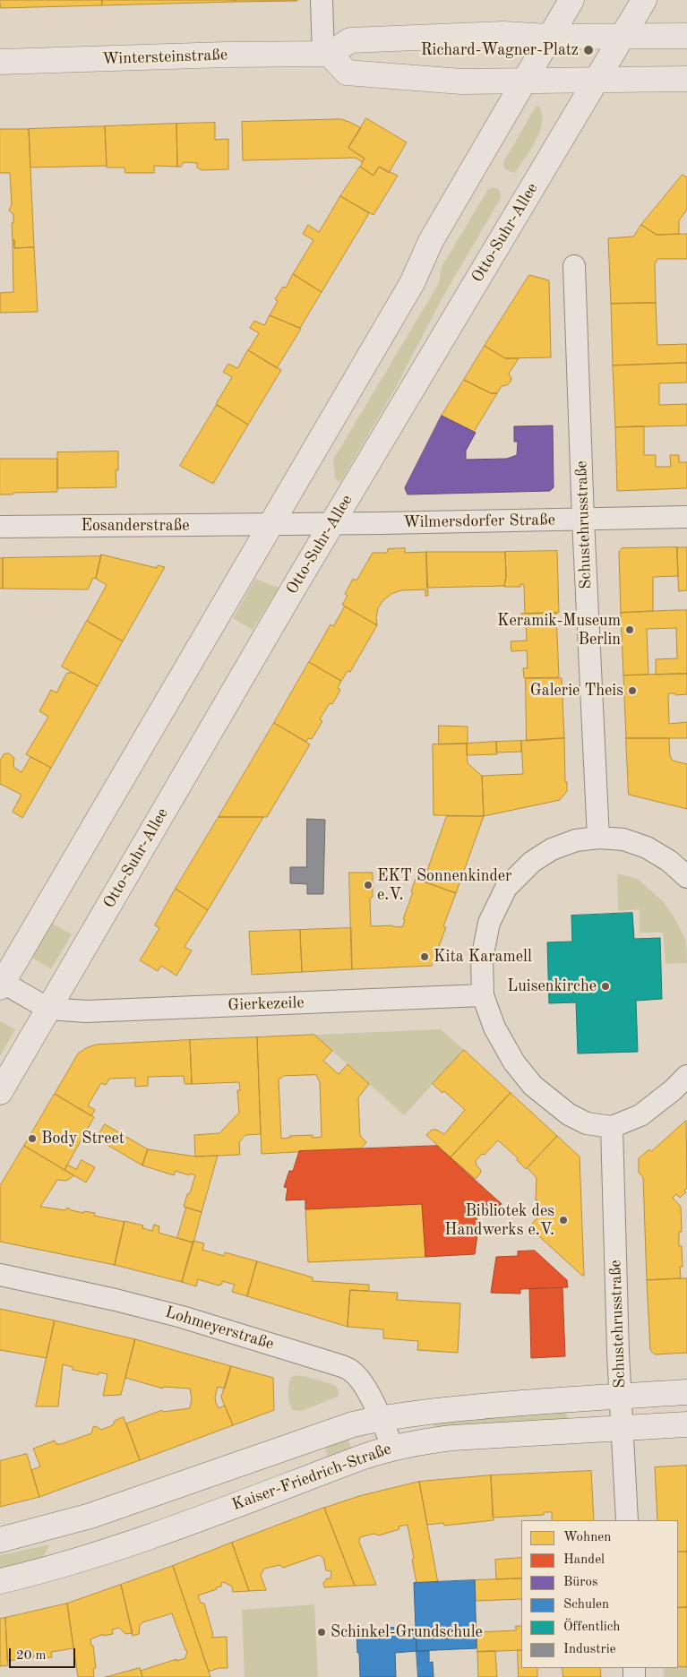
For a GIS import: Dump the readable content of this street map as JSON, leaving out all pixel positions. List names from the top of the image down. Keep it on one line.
{"streets":{"main road":["Wintersteinstraße","Otto-Suhr-Allee","Kaiser-Friedrich-Straße"],"street":["Wilmersdorfer Straße","Schustehrusstraße","Eosanderstraße","Gierkezeile","Lohmeyerstraße"]},"crossings":[["Wintersteinstraße","Otto-Suhr-Allee"],["Otto-Suhr-Allee","Wilmersdorfer Straße"],["Otto-Suhr-Allee","Gierkezeile"],["Wilmersdorfer Straße","Schustehrusstraße"],["Wilmersdorfer Straße","Eosanderstraße"],["Schustehrusstraße","Kaiser-Friedrich-Straße"],["Lohmeyerstraße","Kaiser-Friedrich-Straße"]],"places":["Richard-Wagner-Platz","Keramik-Museum Berlin","Galerie Theis","EKT Sonnenkinder e.V.","Kita Karamell","Luisenkirche","Body Street","Bibliotek des Handwerks e.V.","Schinkel-Grundschule"],"legend":["Wohnen","Handel","Büros","Schulen","Öffentlich","Industrie"],"scale_bar":"20 m"}
